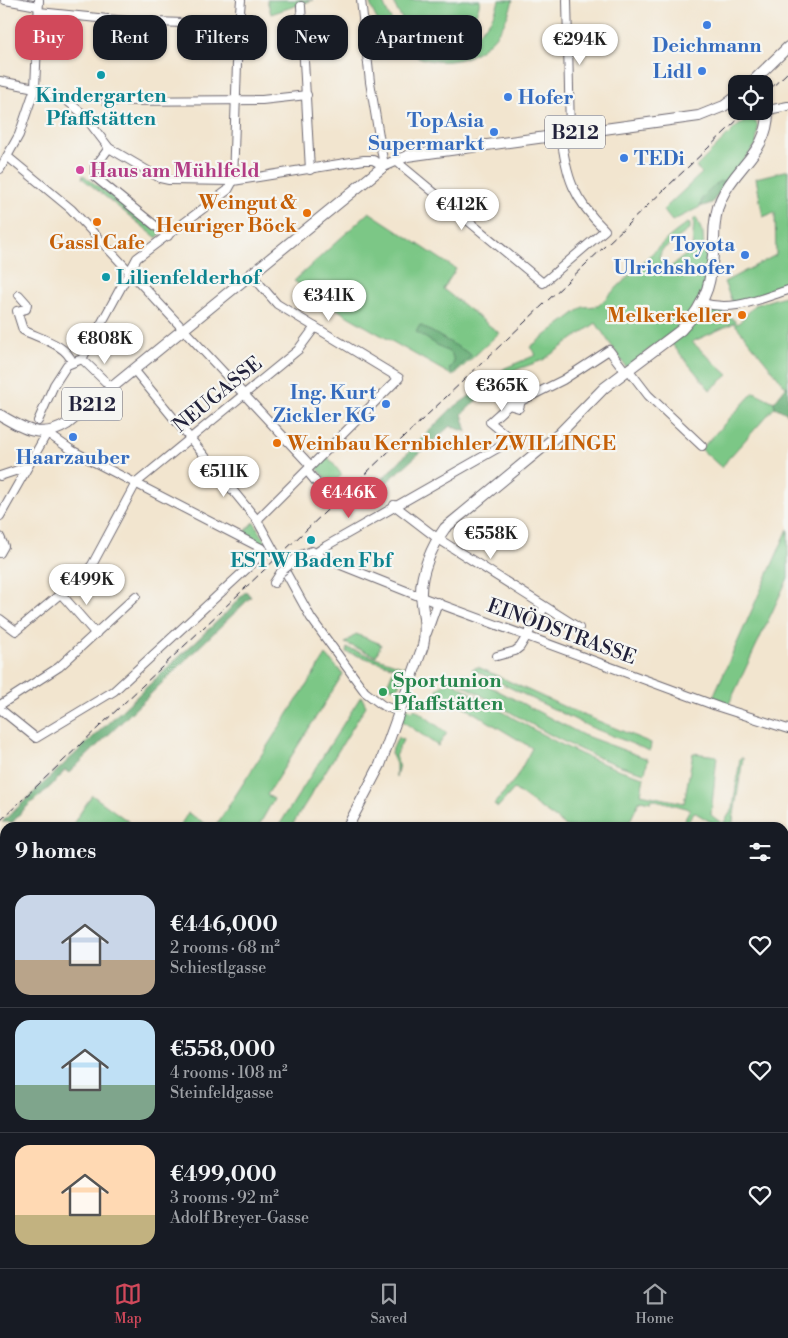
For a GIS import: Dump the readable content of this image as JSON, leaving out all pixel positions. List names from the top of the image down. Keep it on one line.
{"streets":{"main road":["B212"],"street":["NEUGASSE","EINÖDSTRASSE"]},"places":["Deichmann","Lidl","Kindergarten Pfaffstätten","Hofer","TopAsia Supermarkt","TEDi","Haus am Mühlfeld","Weingut & Heuriger Böck","Gassl Cafe","Toyota Ulrichshofer","Lilienfelderhof","Melkerkeller","Ing. Kurt Zickler KG","Haarzauber","Weinbau Kernbichler ZWILLINGE","ESTW Baden Fbf","Sportunion Pfaffstätten"],"page":{"chip":["Buy","Rent","Filters","New","Apartment"],"price":["€294K","€412K","€341K","€808K","€365K","€511K","€446K","€558K","€499K"],"heading":"9 homes","list":[{"name":"€446,000","note":"2 rooms · 68 m² · Schiestlgasse"},{"name":"€558,000","note":"4 rooms · 108 m² · Steinfeldgasse"},{"name":"€499,000","note":"3 rooms · 92 m² · Adolf Breyer-Gasse"}],"tabs":["Map","Saved","Home"]}}
